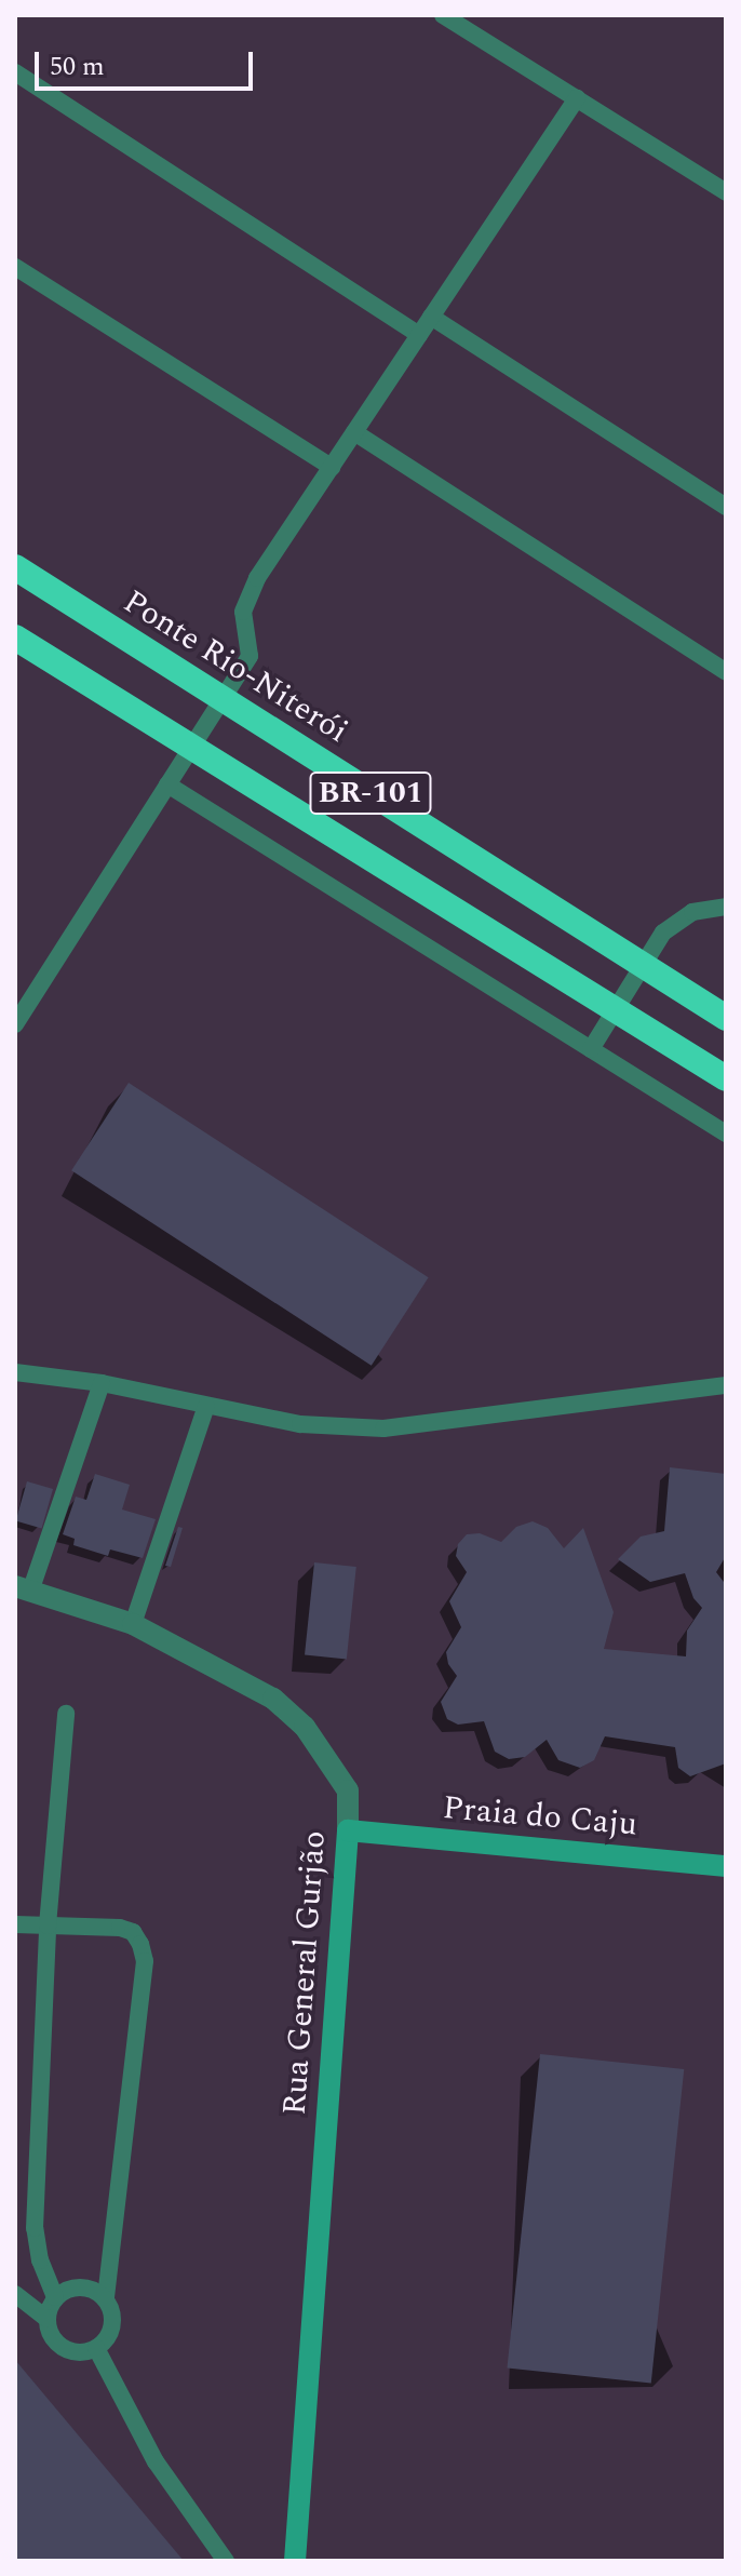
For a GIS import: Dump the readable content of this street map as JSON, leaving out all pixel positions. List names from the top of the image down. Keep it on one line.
{"streets":{"highway":["Ponte Rio-Niterói","BR-101"],"street":["Praia do Caju","Rua General Gurjão"]},"crossings":[["Praia do Caju","Rua General Gurjão"]],"scale_bar":"50 m"}
